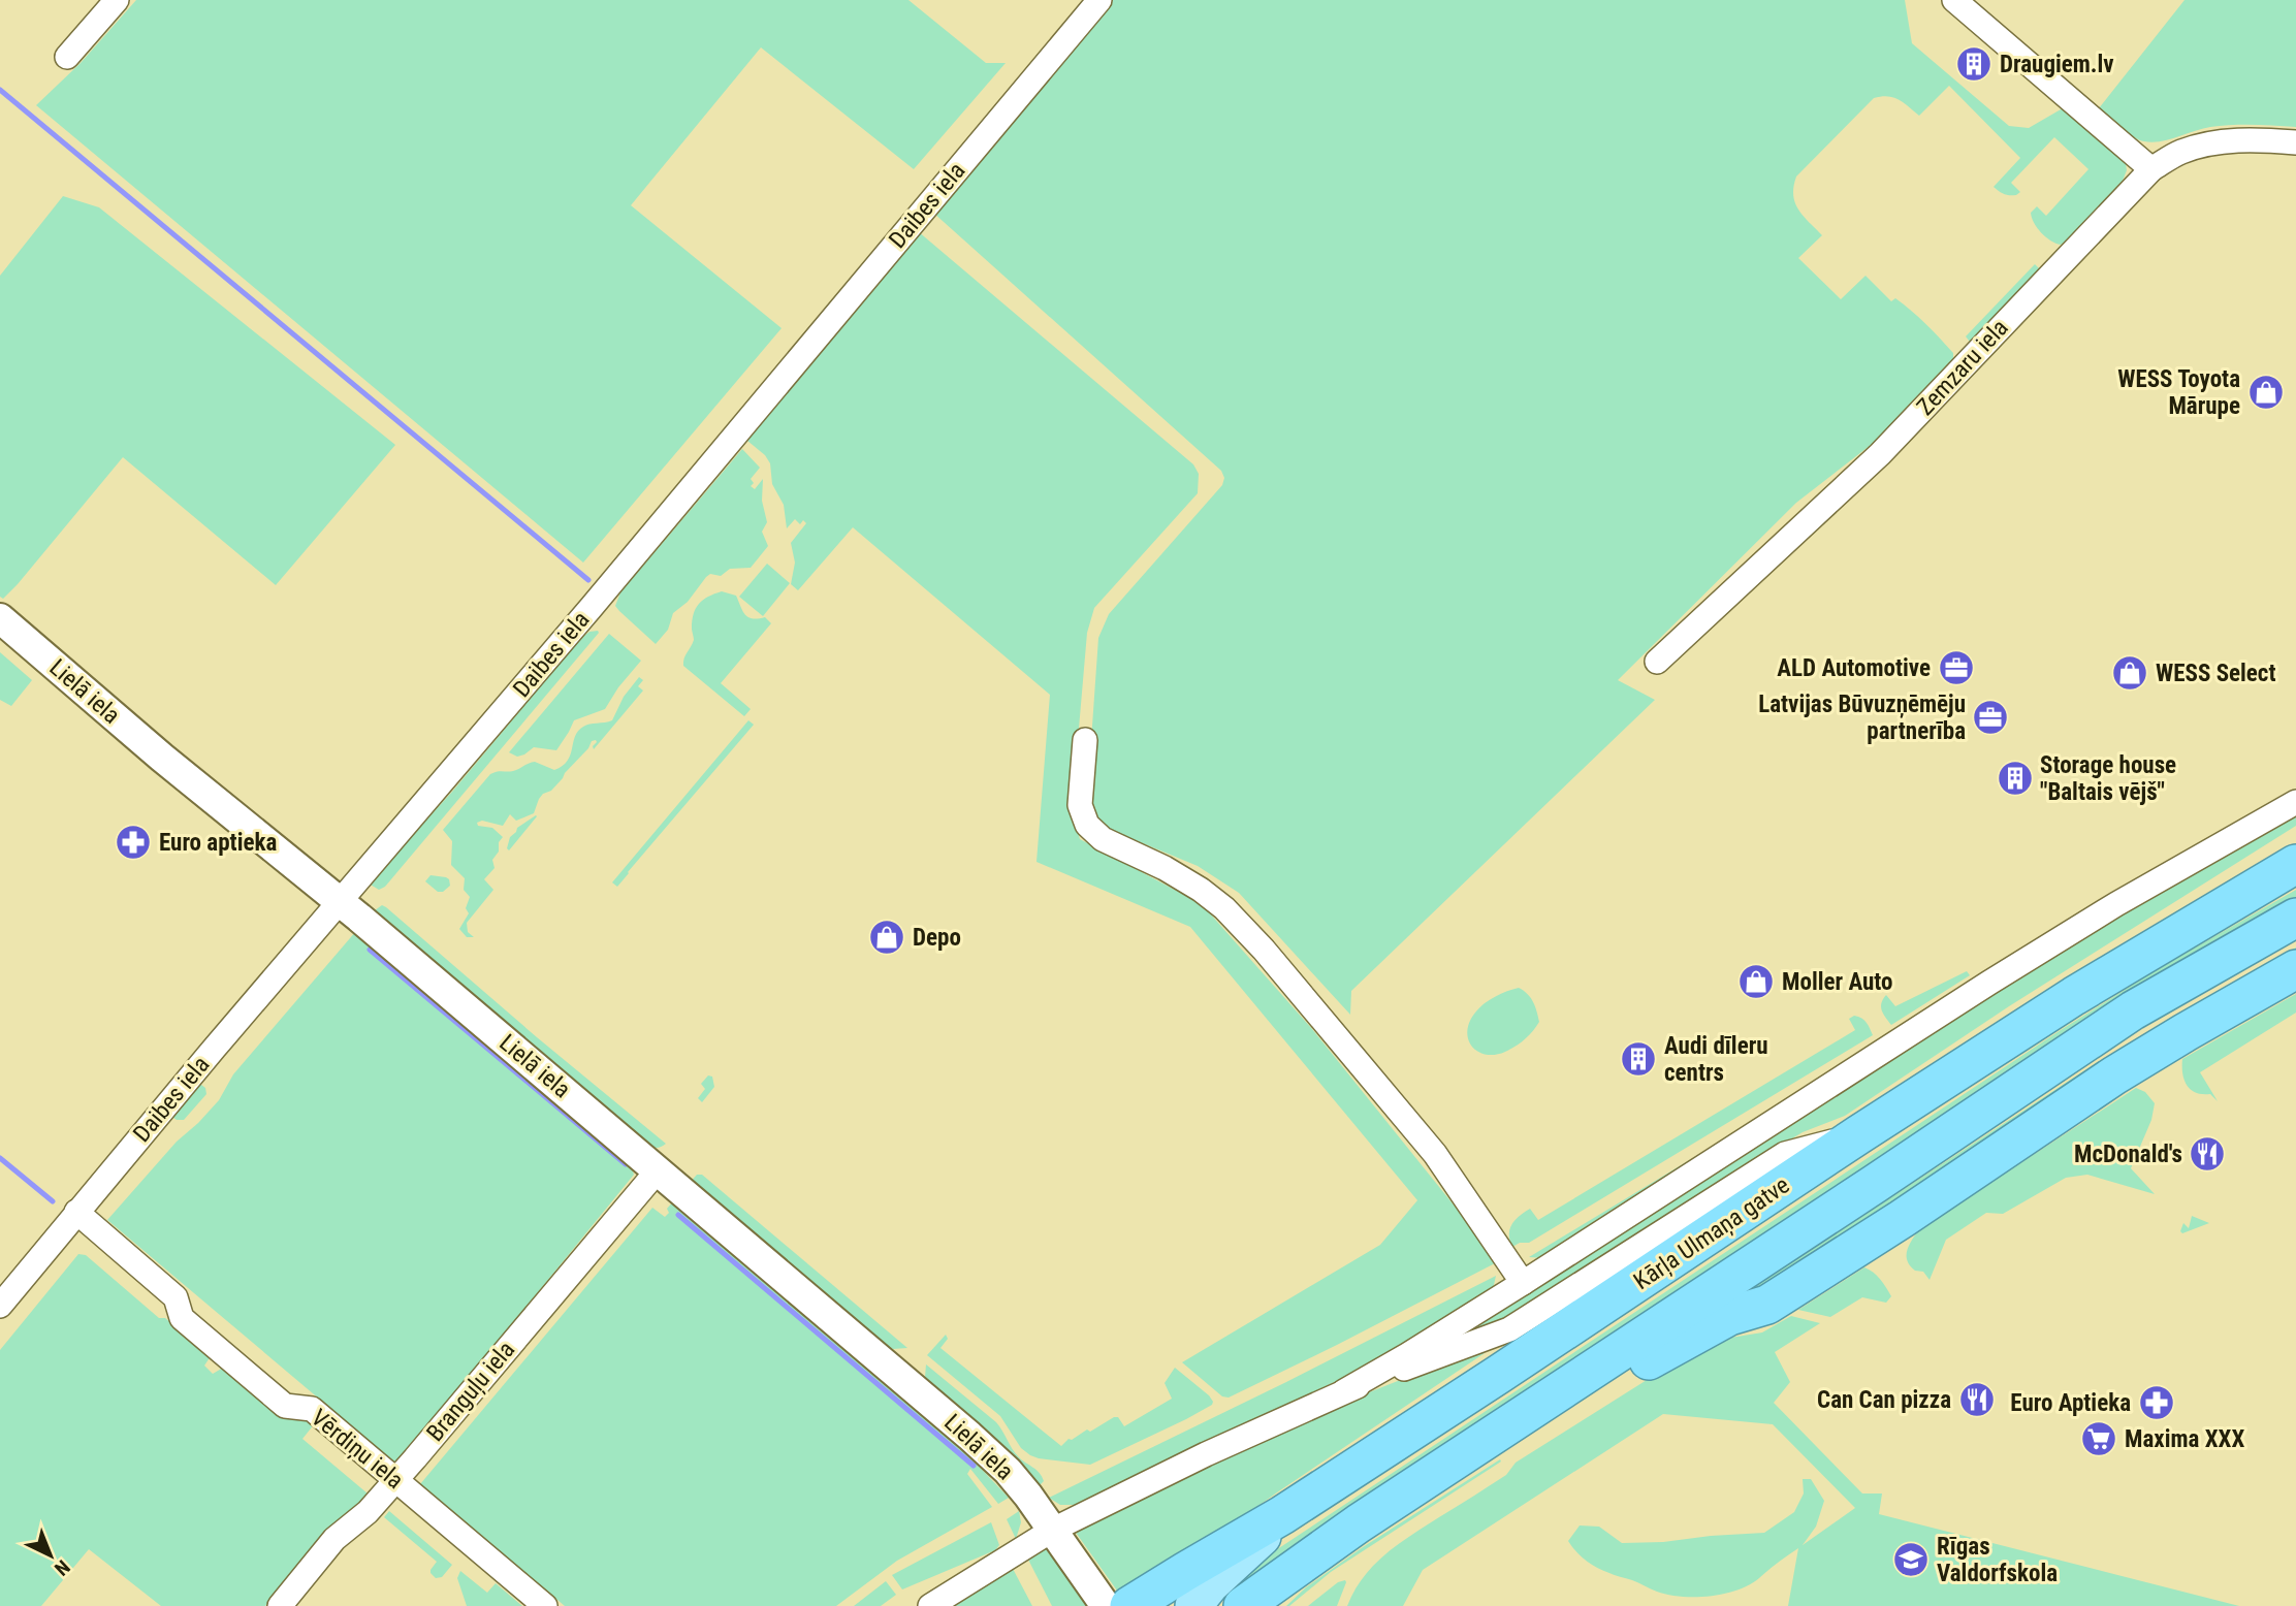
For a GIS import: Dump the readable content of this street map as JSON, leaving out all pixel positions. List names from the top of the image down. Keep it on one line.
{"streets":{"highway":["Kārļa Ulmaņa gatve"],"street":["Daibes iela","Zemzaru iela","Lielā iela","Branguļu iela","Vērdiņu iela"]},"crossings":[["Daibes iela","Lielā iela"],["Daibes iela","Vērdiņu iela"],["Lielā iela","Branguļu iela"],["Branguļu iela","Vērdiņu iela"]],"places":{"building":["Draugiem.lv","Storage house \"Baltais vējš\"","Audi dīleru centrs"],"shop":["WESS Toyota Mārupe","WESS Select","Depo","Moller Auto"],"office":["ALD Automotive","Latvijas Būvuzņēmēju partnerība"],"pharmacy":["Euro aptieka","Euro Aptieka"],"restaurant":["McDonald's","Can Can pizza"],"supermarket":["Maxima XXX"],"school or university":["Rīgas Valdorfskola"]},"north":"bottom right"}
